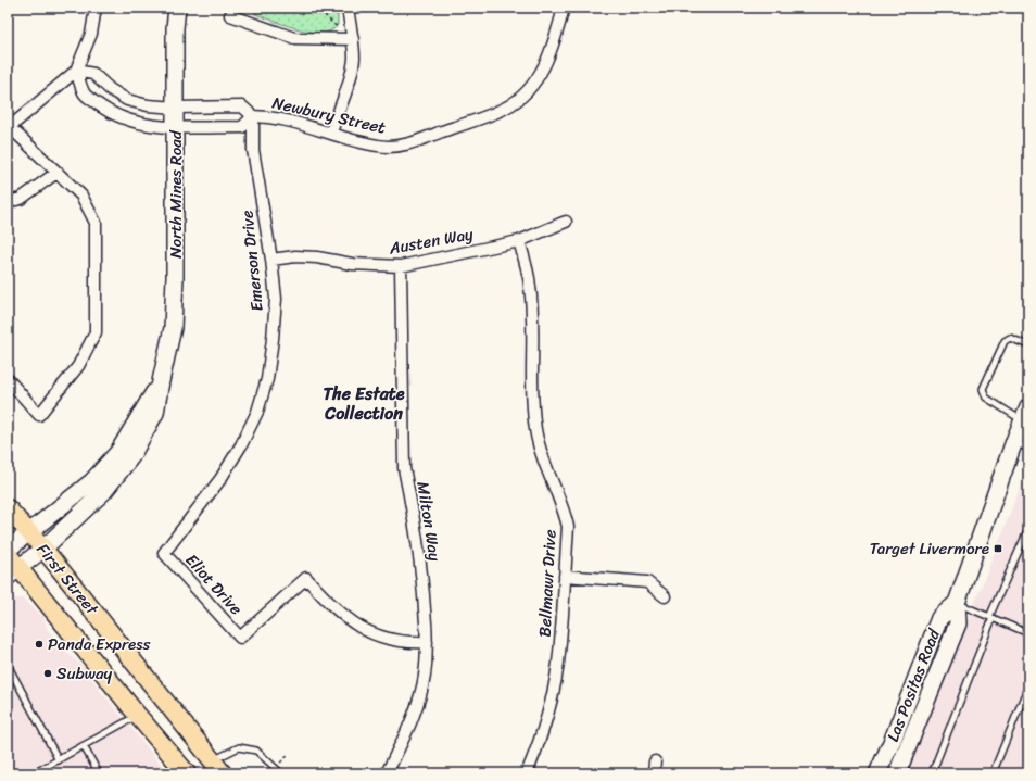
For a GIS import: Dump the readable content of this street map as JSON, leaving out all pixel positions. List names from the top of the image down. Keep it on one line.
{"streets":{"main road":["North Mines Road","First Street","Las Positas Road"],"street":["Newbury Street","Austen Way","Emerson Drive","Milton Way","Bellmawr Drive","Eliot Drive"]},"crossings":[["Newbury Street","North Mines Road"],["Newbury Street","Emerson Drive"],["North Mines Road","First Street"],["Austen Way","Emerson Drive"],["Austen Way","Milton Way"],["Austen Way","Bellmawr Drive"],["Emerson Drive","Eliot Drive"],["Milton Way","Eliot Drive"]],"districts":["The Estate Collection"],"places":{"transit":["Target Livermore"],"other":["Panda Express","Subway"]}}
